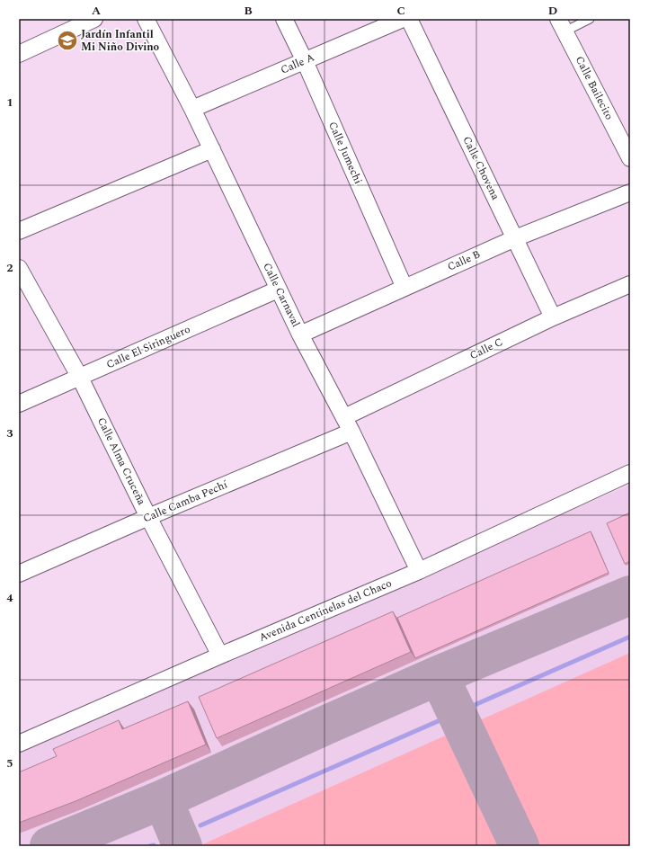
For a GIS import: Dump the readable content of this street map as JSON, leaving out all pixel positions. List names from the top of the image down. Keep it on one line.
{"streets":{"street":["Calle A","Calle Bailecito","Calle Jumechi","Calle Chovena","Calle B","Calle Carnaval","Calle El Siringuero","Calle C","Calle Alma Cruceña","Calle Camba Pechí","Avenida Centinelas del Chaco"]},"crossings":[["Calle A","Calle Jumechi"],["Calle A","Calle Carnaval"],["Calle Jumechi","Calle B"],["Calle Chovena","Calle B"],["Calle Chovena","Calle C"],["Calle B","Calle Carnaval"],["Calle Carnaval","Calle El Siringuero"],["Calle Carnaval","Calle C"],["Calle Carnaval","Calle Camba Pechí"],["Calle Carnaval","Avenida Centinelas del Chaco"],["Calle El Siringuero","Calle Alma Cruceña"],["Calle Alma Cruceña","Calle Camba Pechí"],["Calle Alma Cruceña","Avenida Centinelas del Chaco"]],"places":{"school or university":["Jardín Infantil Mi Niño Divino"]},"grid":{"columns":["A","B","C","D"],"rows":["1","2","3","4","5"]}}
